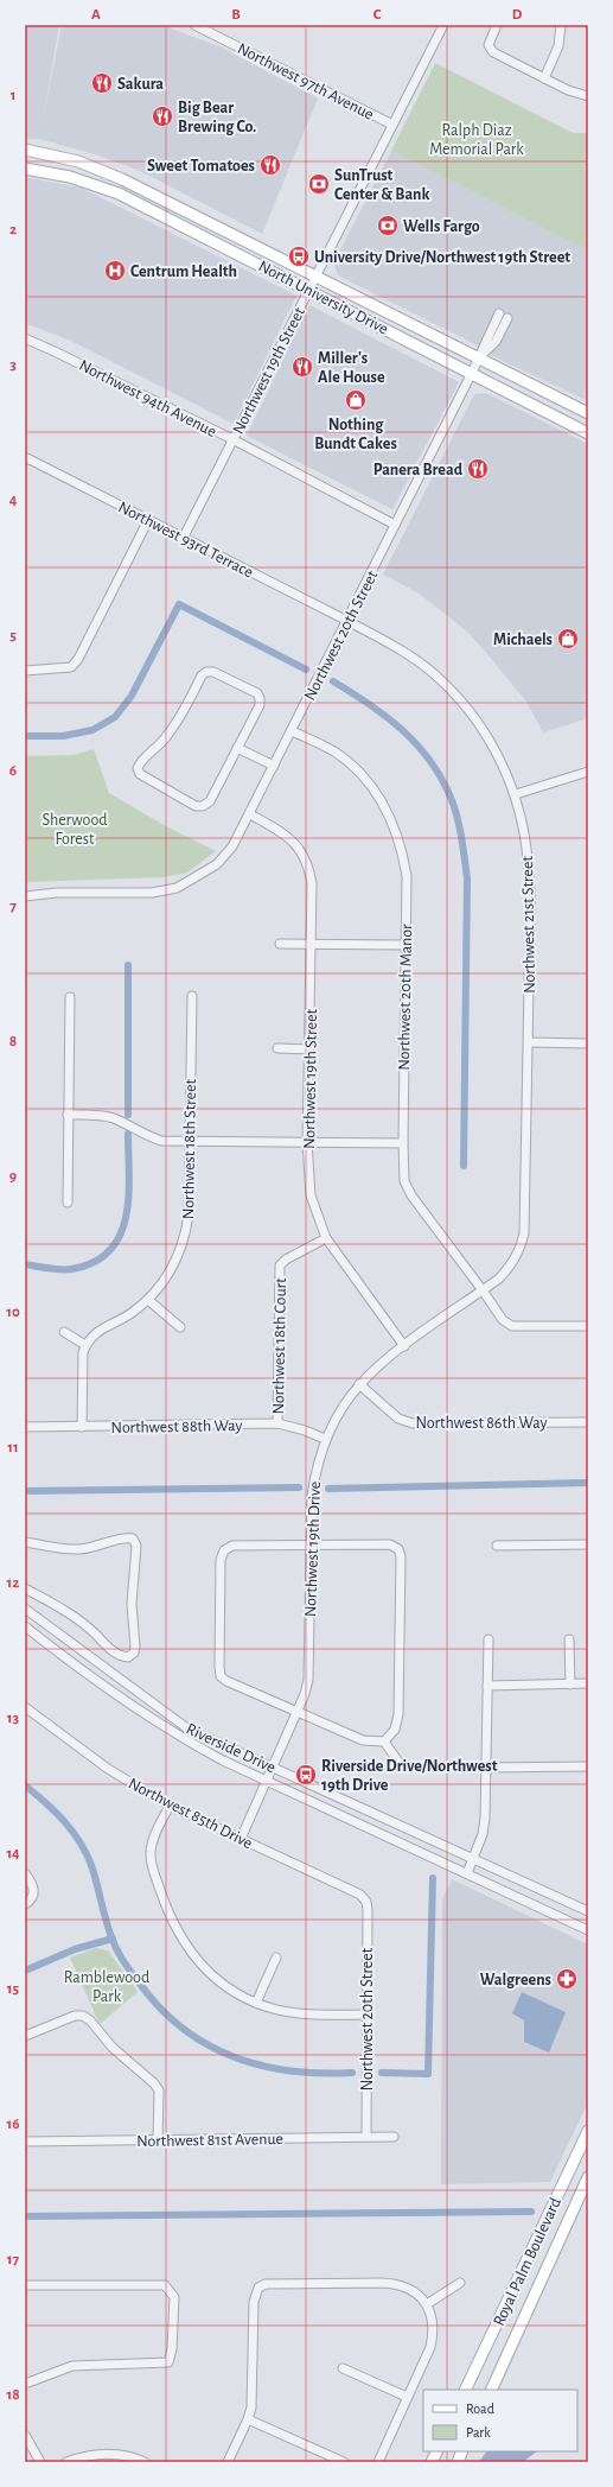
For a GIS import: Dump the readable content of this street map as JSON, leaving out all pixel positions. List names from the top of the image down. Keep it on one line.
{"streets":{"main road":["North University Drive","Royal Palm Boulevard"],"street":["Northwest 97th Avenue","Northwest 19th Street","Northwest 94th Avenue","Northwest 93rd Terrace","Northwest 20th Street","Northwest 21st Street","Northwest 20th Manor","Northwest 18th Street","Northwest 18th Court","Northwest 86th Way","Northwest 88th Way","Northwest 19th Drive","Riverside Drive","Northwest 85th Drive","Northwest 81st Avenue"]},"crossings":[["Northwest 97th Avenue","Northwest 19th Street"],["North University Drive","Northwest 19th Street"],["North University Drive","Northwest 20th Street"],["Northwest 19th Street","Northwest 94th Avenue"],["Northwest 19th Street","Northwest 93rd Terrace"],["Northwest 19th Street","Northwest 20th Street"],["Northwest 19th Street","Northwest 18th Court"],["Northwest 19th Street","Northwest 19th Drive"],["Northwest 94th Avenue","Northwest 20th Street"],["Northwest 93rd Terrace","Northwest 20th Street"],["Northwest 93rd Terrace","Northwest 21st Street"],["Northwest 20th Street","Northwest 21st Street"],["Northwest 20th Street","Northwest 20th Manor"],["Northwest 20th Street","Northwest 85th Drive"],["Northwest 20th Street","Northwest 81st Avenue"],["Northwest 21st Street","Northwest 20th Manor"],["Northwest 21st Street","Northwest 19th Drive"],["Northwest 20th Manor","Northwest 19th Drive"],["Northwest 18th Court","Northwest 88th Way"],["Northwest 86th Way","Northwest 19th Drive"],["Northwest 88th Way","Northwest 19th Drive"],["Northwest 19th Drive","Riverside Drive"],["Northwest 19th Drive","Northwest 85th Drive"]],"parks":["Ralph Diaz Memorial Park","Sherwood Forest","Ramblewood Park"],"places":{"restaurant":["Sakura","Big Bear Brewing Co.","Sweet Tomatoes","Miller's Ale House","Panera Bread"],"bank":["SunTrust Center & Bank","Wells Fargo"],"bus stop":["University Drive/Northwest 19th Street","Riverside Drive/Northwest 19th Drive"],"hospital":["Centrum Health"],"shop":["Nothing Bundt Cakes","Michaels"],"pharmacy":["Walgreens"]},"legend":["Road","Park"],"grid":{"columns":["A","B","C","D"],"rows":["1","2","3","4","5","6","7","8","9","10","11","12","13","14","15","16","17","18"]}}
